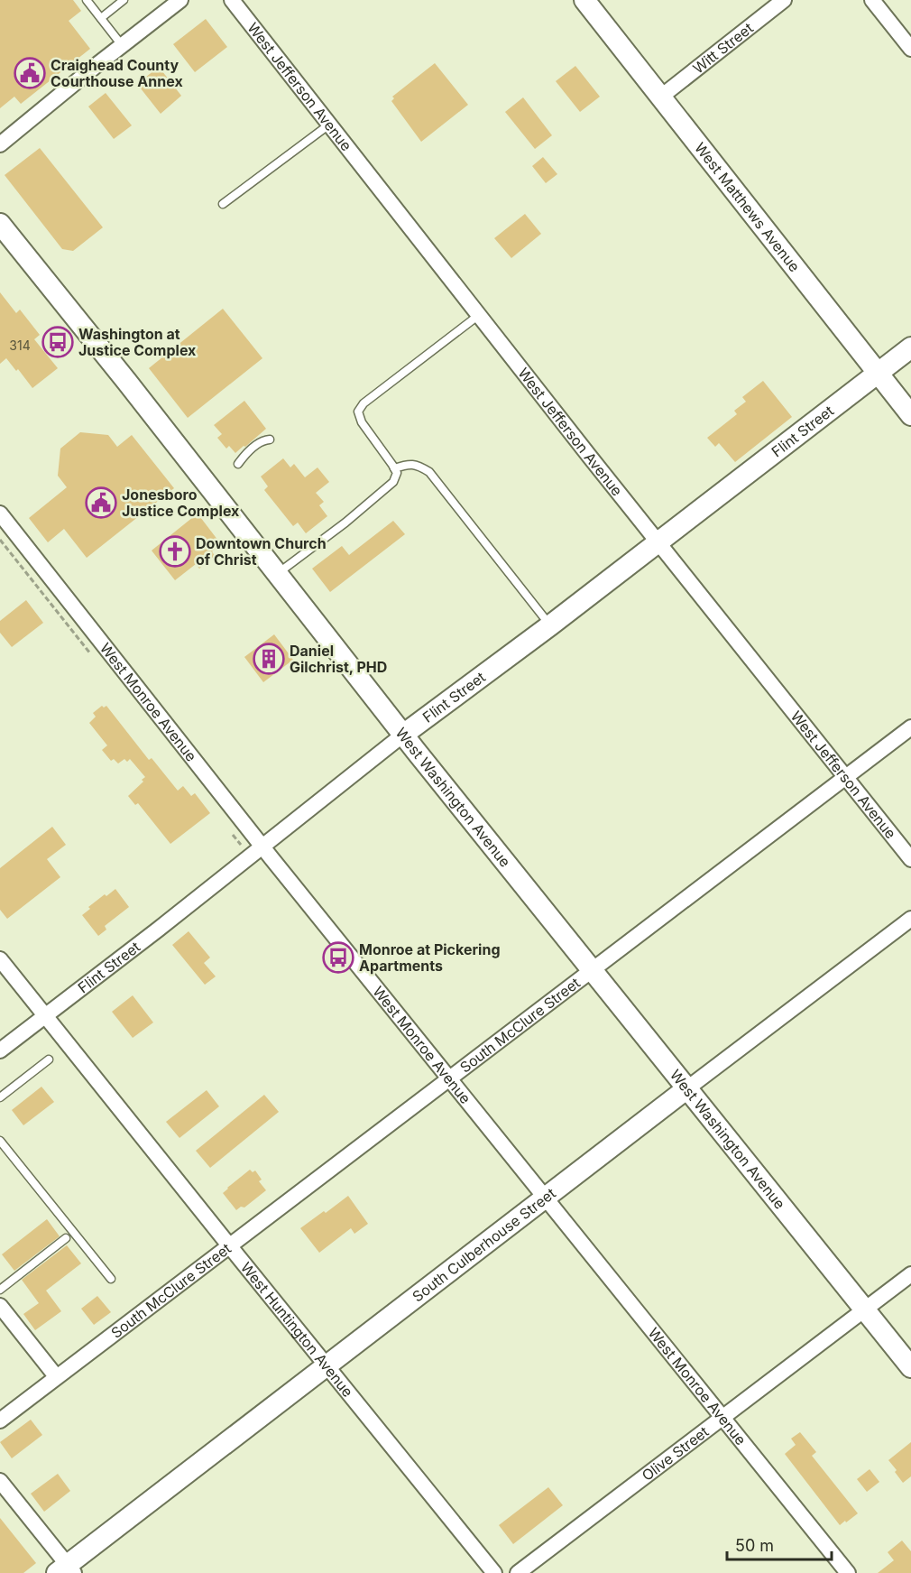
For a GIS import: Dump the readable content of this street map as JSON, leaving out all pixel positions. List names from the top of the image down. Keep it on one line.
{"streets":{"street":["Witt Street","West Jefferson Avenue","West Matthews Avenue","Flint Street","West Monroe Avenue","West Washington Avenue","South McClure Street","South Culberhouse Street","West Huntington Avenue","Olive Street"]},"crossings":[["Witt Street","West Matthews Avenue"],["West Jefferson Avenue","Flint Street"],["West Jefferson Avenue","South McClure Street"],["West Matthews Avenue","Flint Street"],["Flint Street","West Monroe Avenue"],["Flint Street","West Washington Avenue"],["Flint Street","West Huntington Avenue"],["West Monroe Avenue","South McClure Street"],["West Monroe Avenue","South Culberhouse Street"],["West Monroe Avenue","Olive Street"],["West Washington Avenue","South McClure Street"],["West Washington Avenue","South Culberhouse Street"],["West Washington Avenue","Olive Street"],["South McClure Street","West Huntington Avenue"],["South Culberhouse Street","West Huntington Avenue"]],"places":{"public building":["Craighead County Courthouse Annex","Jonesboro Justice Complex"],"bus stop":["Washington at Justice Complex","Monroe at Pickering Apartments"],"church":["Downtown Church of Christ"],"building":["Daniel Gilchrist, PHD"]},"house_numbers":["314"],"scale_bar":"50 m"}
